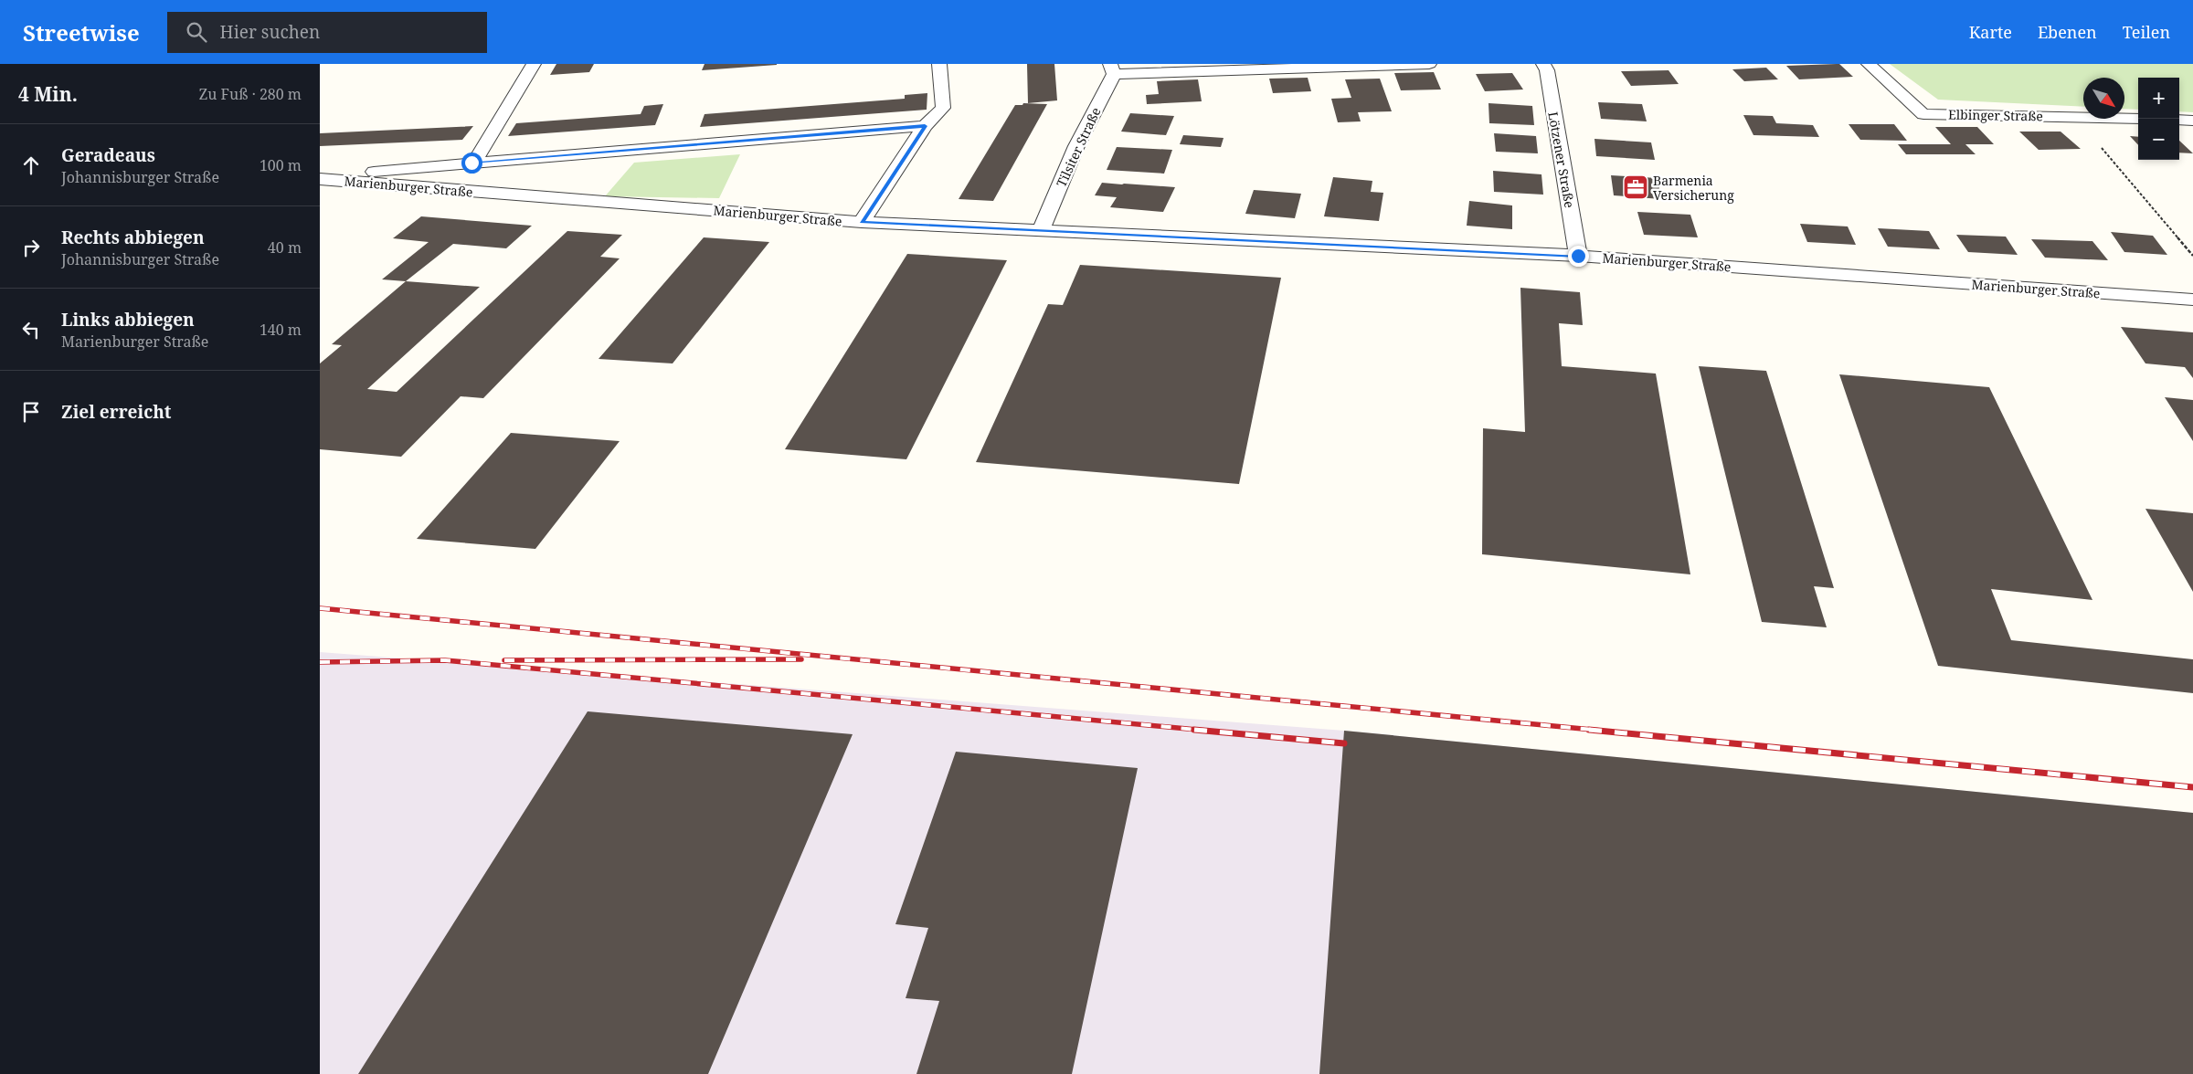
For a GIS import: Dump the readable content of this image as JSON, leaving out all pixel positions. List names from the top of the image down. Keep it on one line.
{"streets":{"street":["Elbinger Straße","Tilsiter Straße","Lötzener Straße","Marienburger Straße"]},"crossings":[["Tilsiter Straße","Marienburger Straße"],["Lötzener Straße","Marienburger Straße"]],"places":{"office":["Barmenia Versicherung"]},"north":"bottom right","page":{"header":"Streetwise","search":"Hier suchen","nav":["Karte","Ebenen","Teilen"],"heading":["4 Min.","Zu Fuß · 280 m"],"map_buttons":["+","−"],"list":[["Geradeaus","Johannisburger Straße","100 m"],["Rechts abbiegen","Johannisburger Straße","40 m"],["Links abbiegen","Marienburger Straße","140 m"],"Ziel erreicht"]}}
